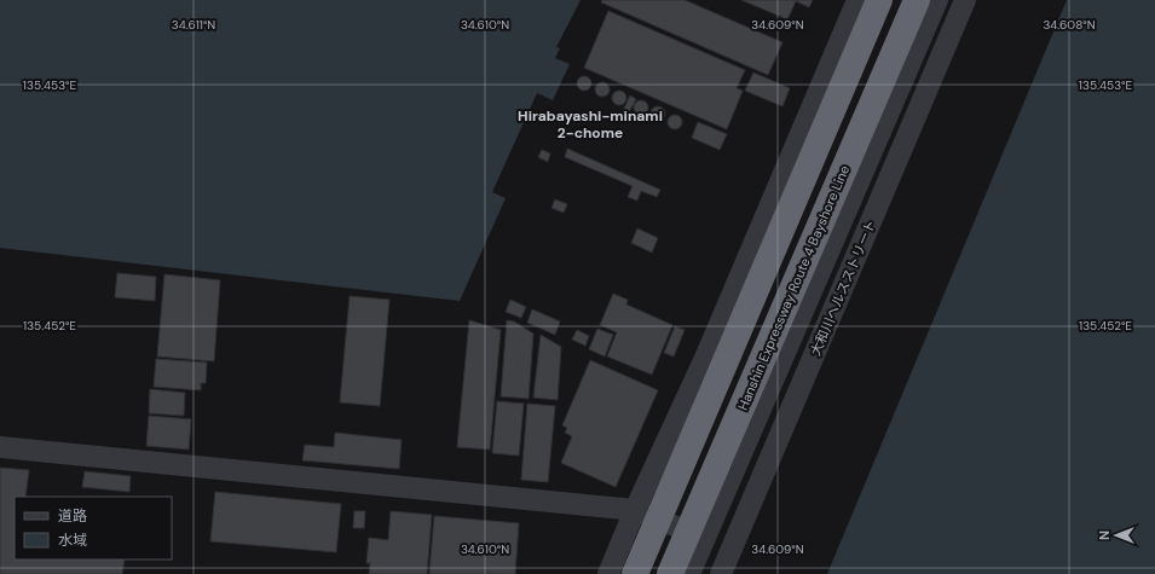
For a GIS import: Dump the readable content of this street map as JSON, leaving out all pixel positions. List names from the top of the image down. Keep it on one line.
{"streets":{"highway":["Hanshin Expressway Route 4 Bayshore Line"],"street":["大和川ヘルスストリート"]},"districts":["Hirabayashi-minami 2-chome"],"legend":["道路","水域"],"north":"left","coordinates":["34.611°N","34.610°N","34.609°N","34.608°N","135.453°E","135.452°E"]}
